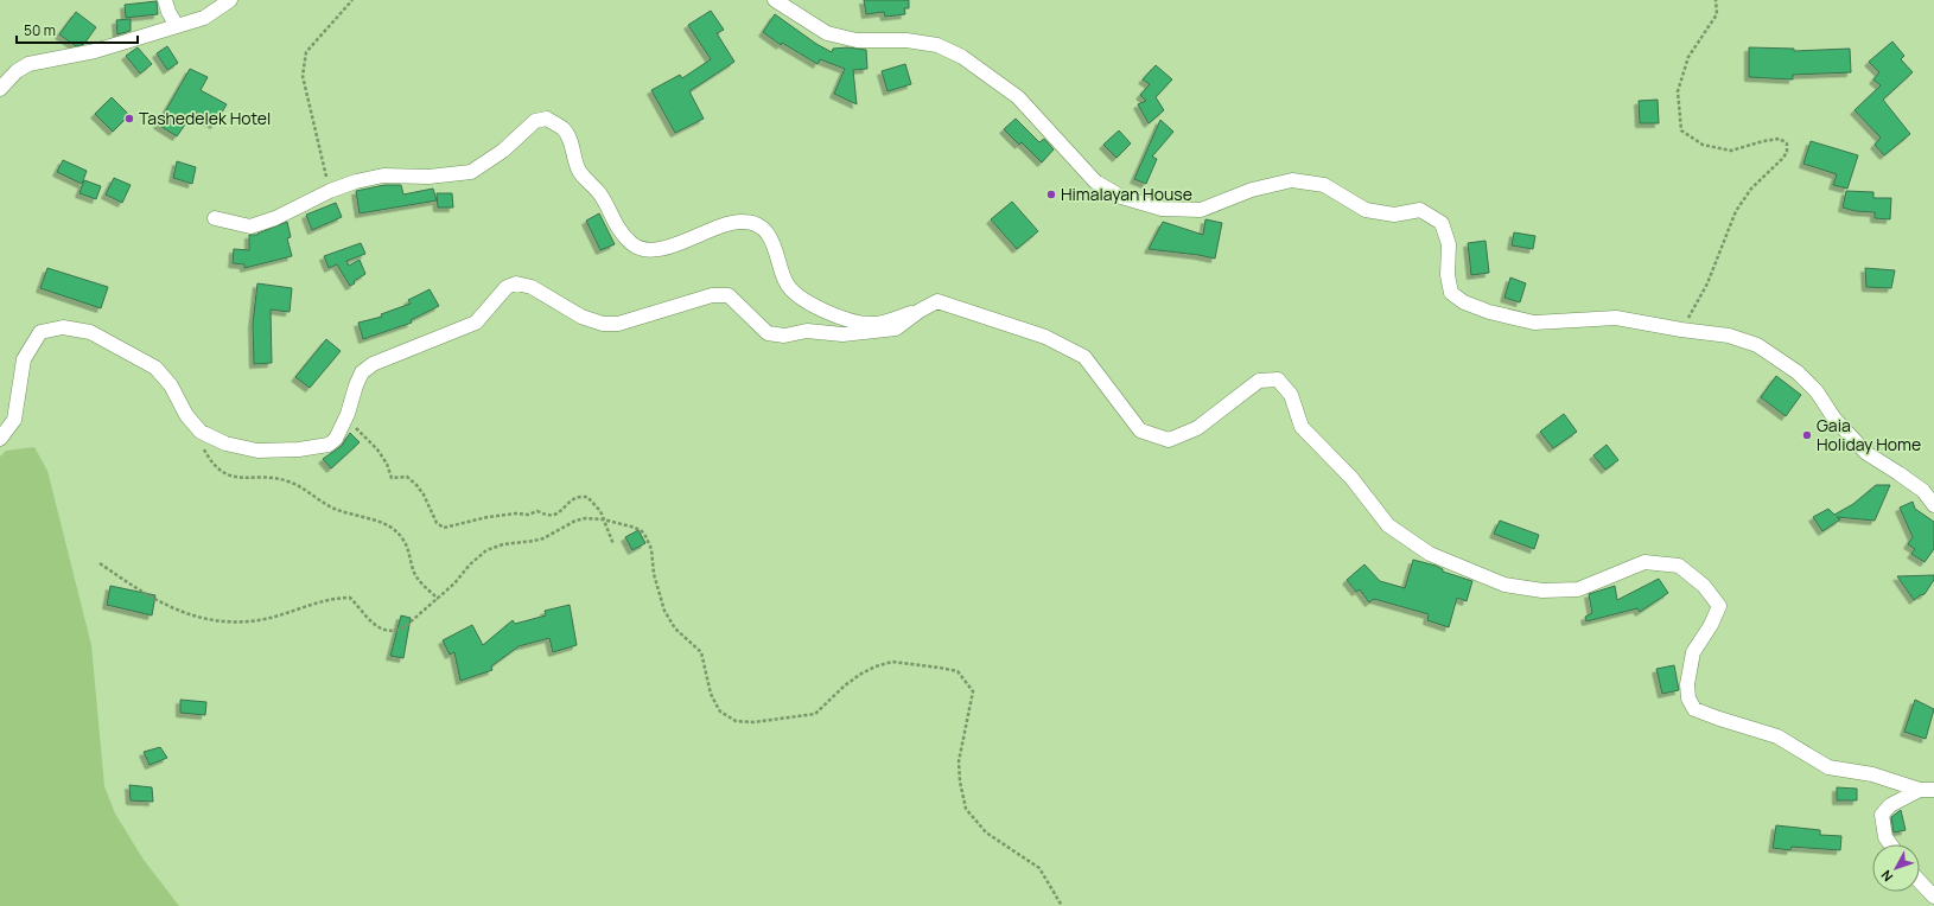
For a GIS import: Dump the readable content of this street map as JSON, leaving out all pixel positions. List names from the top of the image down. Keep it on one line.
{"places":["Tashedelek Hotel","Himalayan House","Gaia Holiday Home"],"scale_bar":"50 m","north":"bottom left"}
